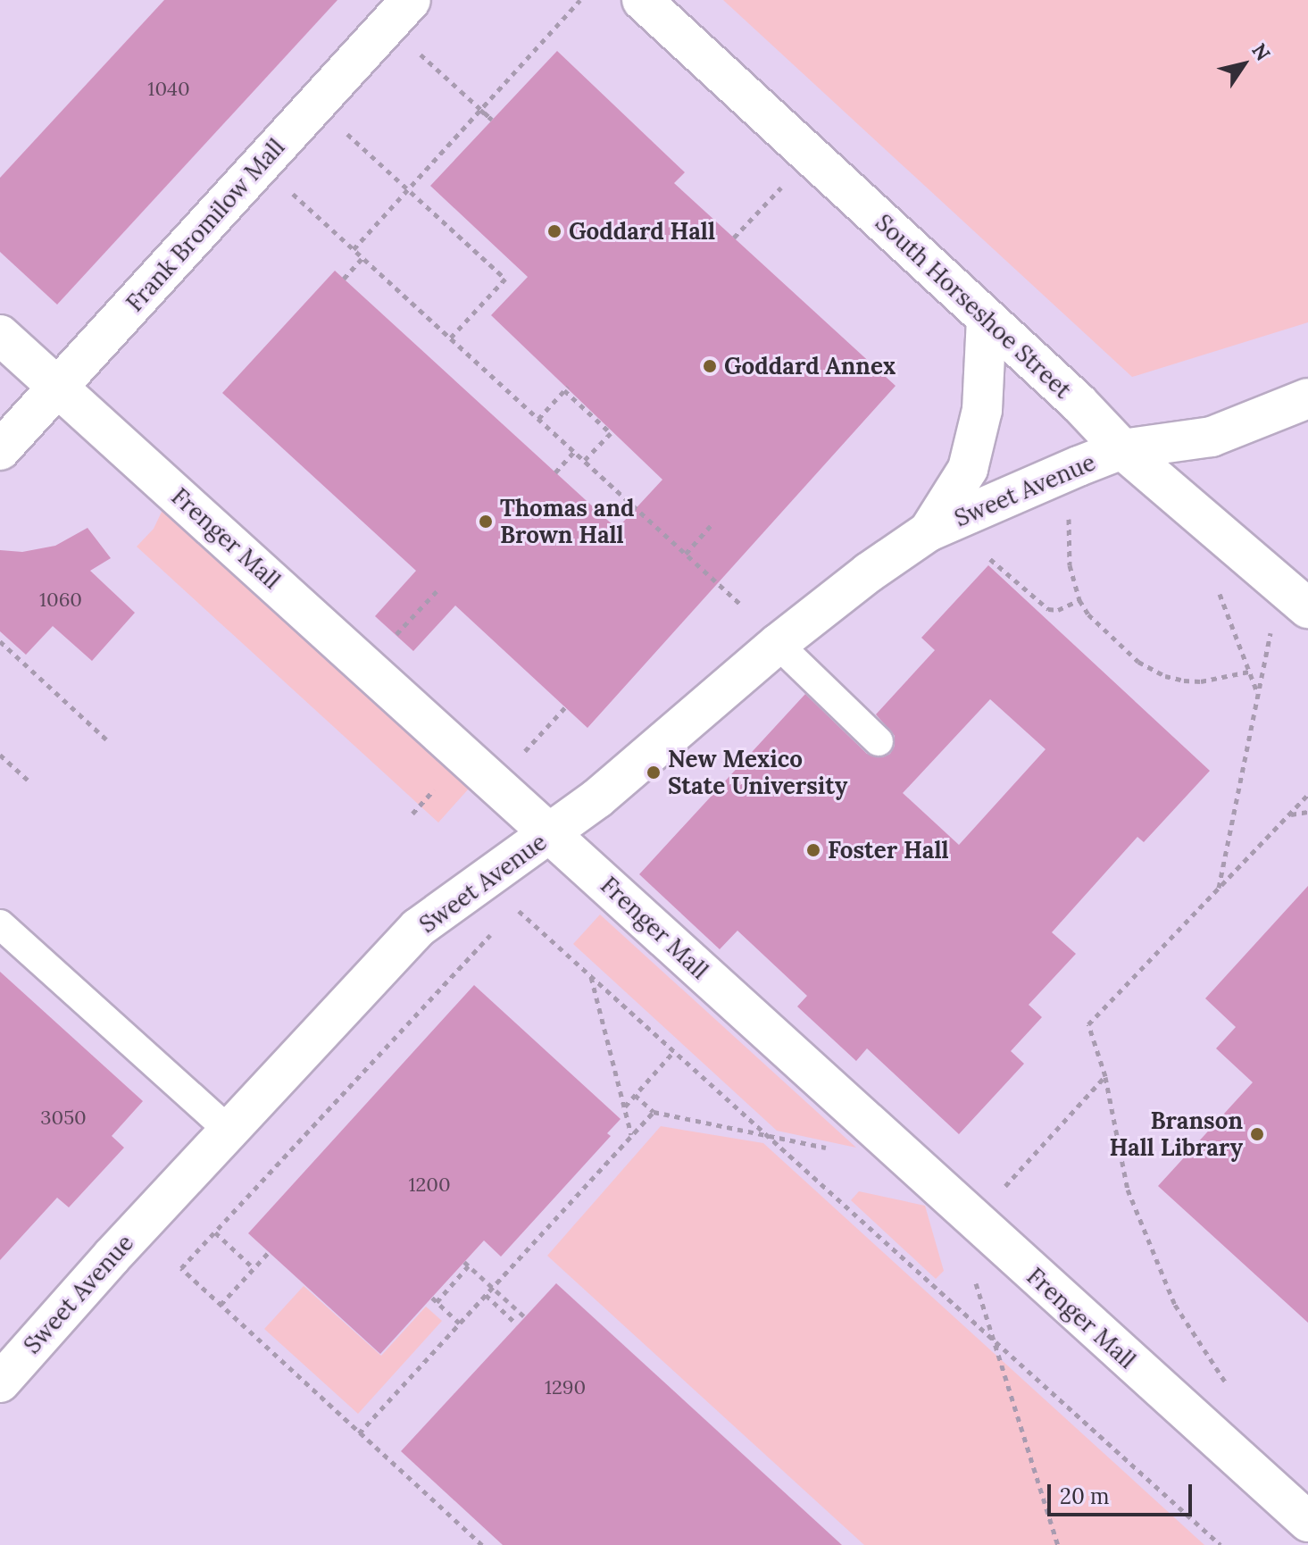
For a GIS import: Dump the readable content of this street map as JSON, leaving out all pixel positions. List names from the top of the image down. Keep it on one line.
{"streets":{"street":["Frank Bromilow Mall","South Horseshoe Street","Sweet Avenue","Frenger Mall"]},"crossings":[["Frank Bromilow Mall","Frenger Mall"],["South Horseshoe Street","Sweet Avenue"],["Sweet Avenue","Frenger Mall"]],"places":["Goddard Hall","Goddard Annex","Thomas and Brown Hall","New Mexico State University","Foster Hall","Branson Hall Library"],"house_numbers":["1040","1060","3050","1200","1290"],"scale_bar":"20 m","north":"top right"}
